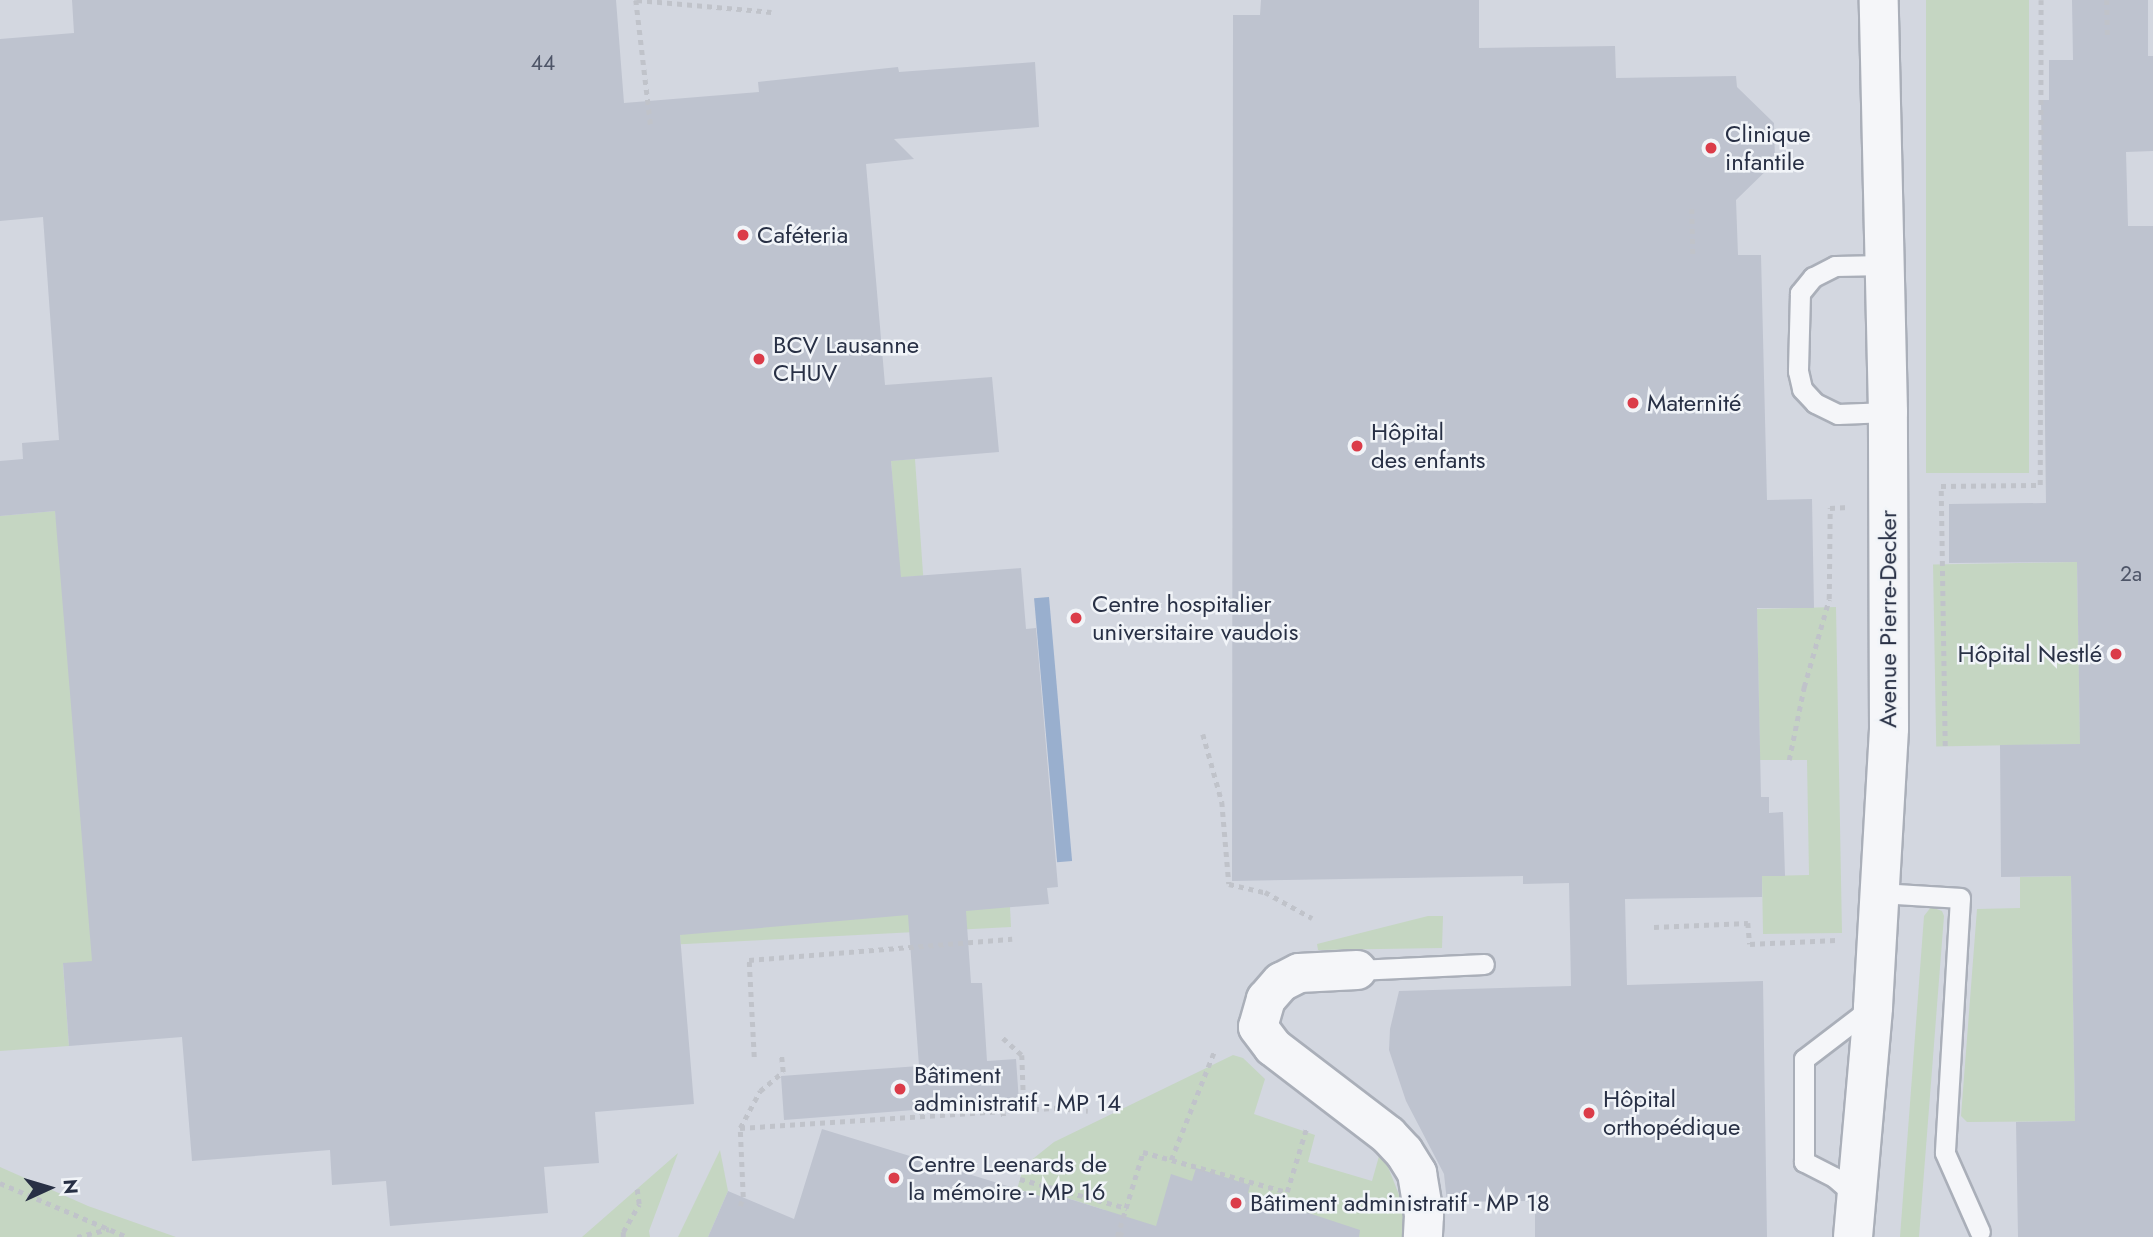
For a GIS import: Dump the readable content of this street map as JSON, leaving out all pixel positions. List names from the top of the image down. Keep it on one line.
{"streets":{"street":["Avenue Pierre-Decker"]},"places":["Clinique infantile","Caféteria","BCV Lausanne CHUV","Maternité","Hôpital des enfants","Centre hospitalier universitaire vaudois","Hôpital Nestlé","Bâtiment administratif - MP 14","Hôpital orthopédique","Centre Leenards de la mémoire - MP 16","Bâtiment administratif - MP 18"],"house_numbers":["44","2a"],"north":"right"}
